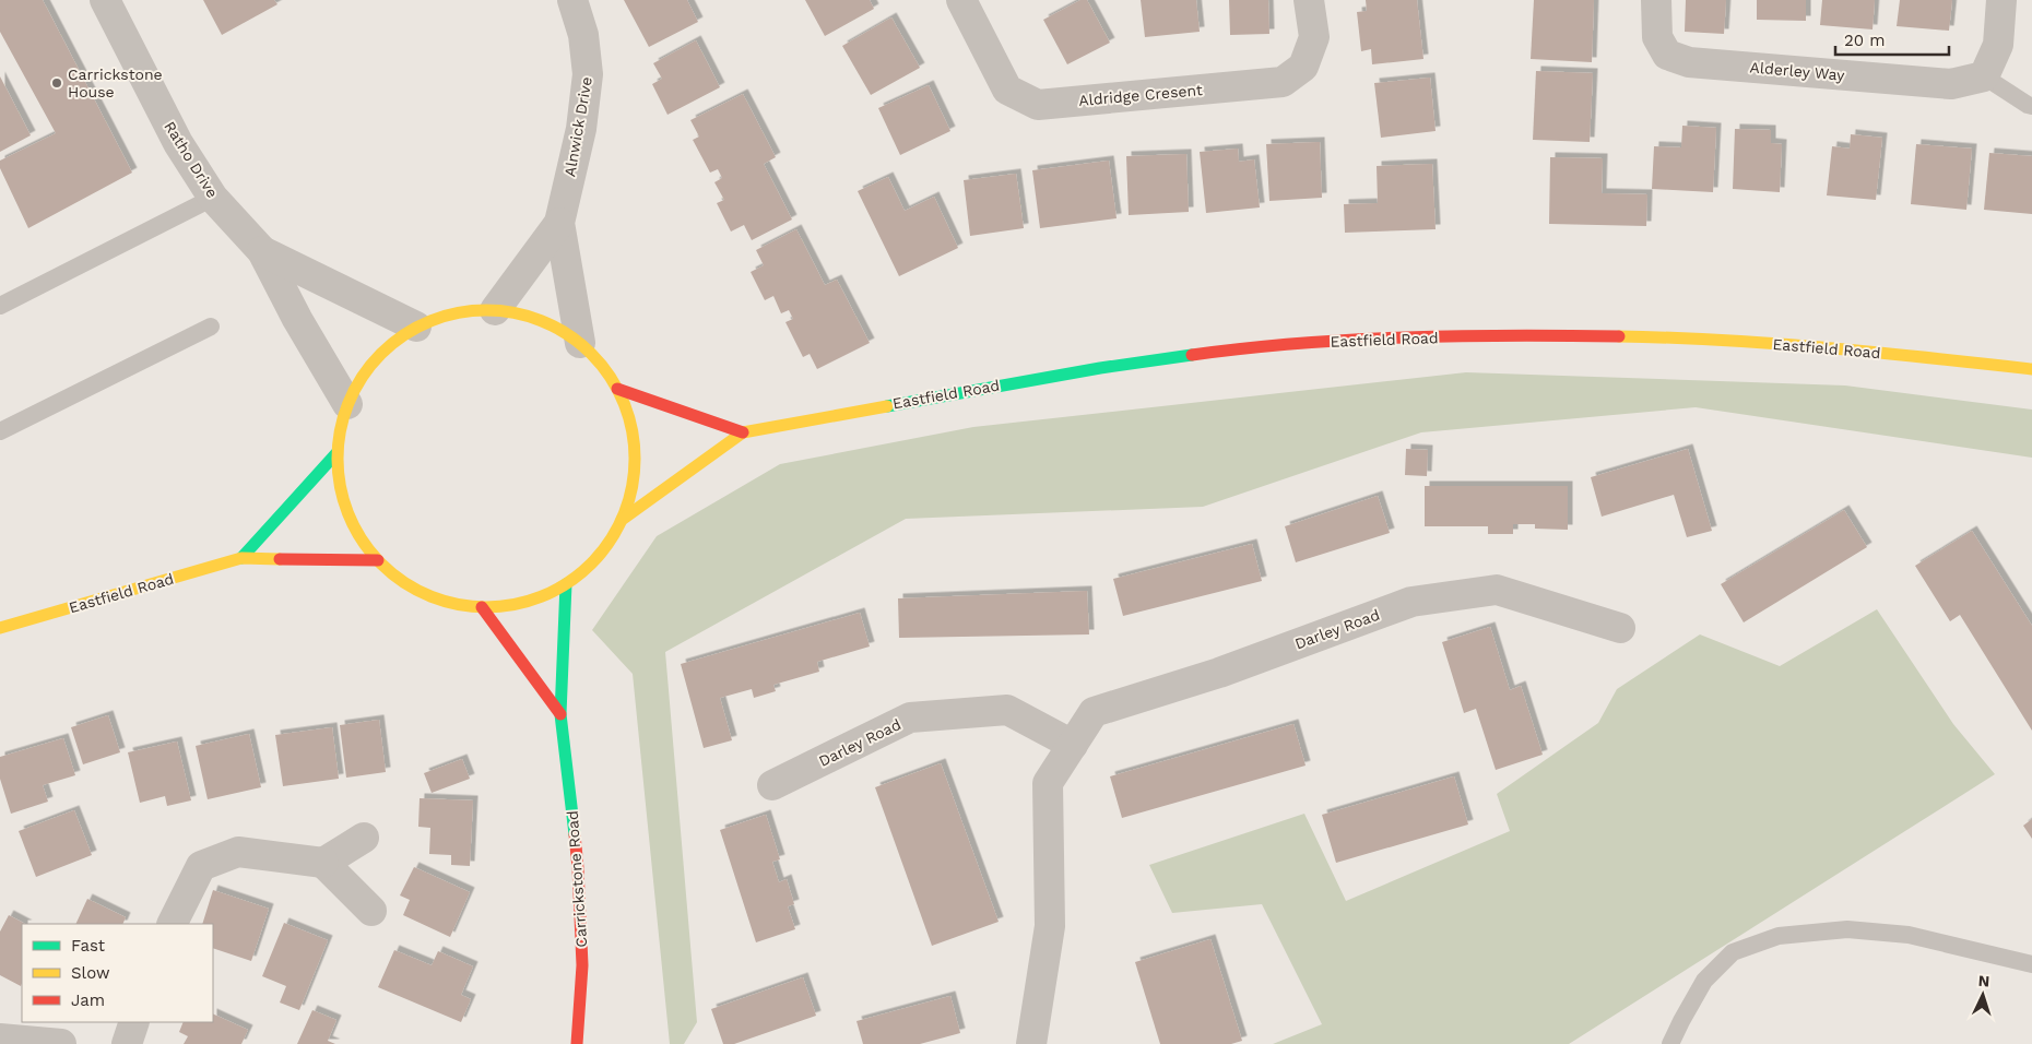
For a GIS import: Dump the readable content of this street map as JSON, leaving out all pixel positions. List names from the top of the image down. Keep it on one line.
{"streets":{"street":["Alderley Way","Aldridge Cresent","Alnwick Drive","Ratho Drive","Eastfield Road","Darley Road","Carrickstone Road"]},"places":["Carrickstone House"],"legend":["Fast","Slow","Jam"],"scale_bar":"20 m","north":"top"}
